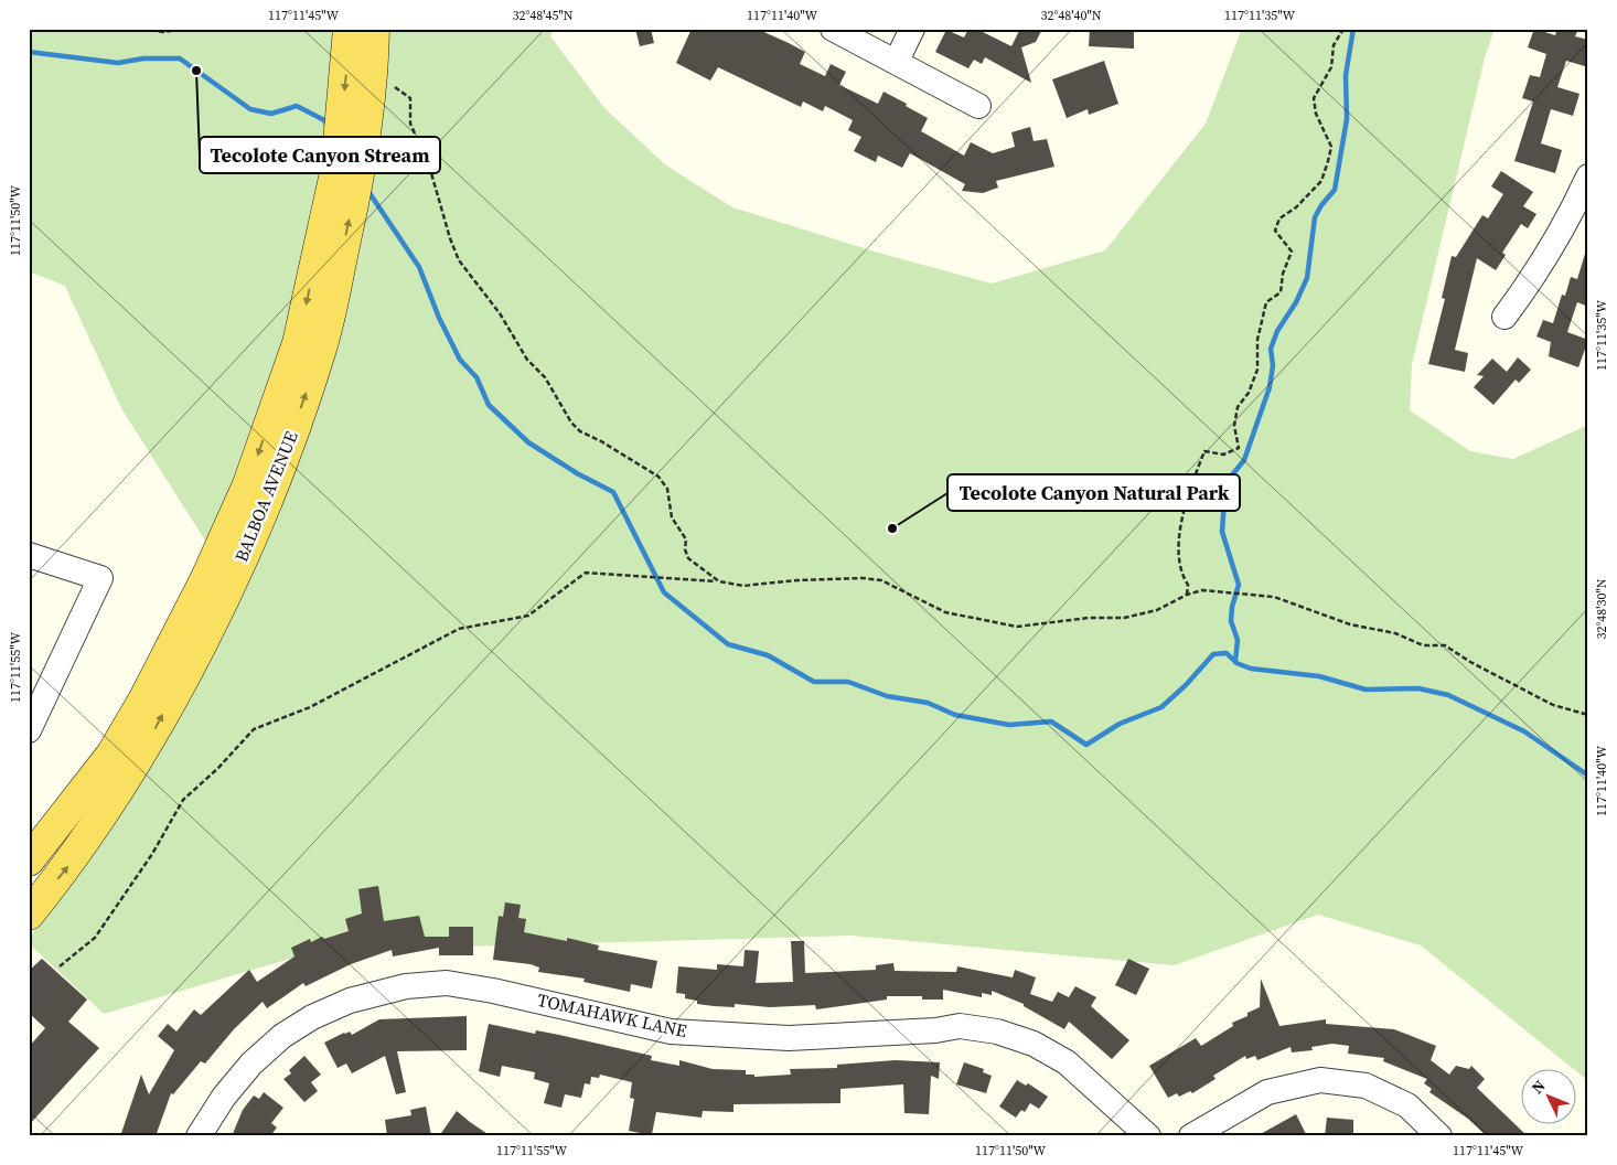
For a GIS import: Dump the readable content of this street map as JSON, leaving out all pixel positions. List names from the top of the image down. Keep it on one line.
{"streets":{"main road":["BALBOA AVENUE"],"street":["TOMAHAWK LANE"]},"places":["Tecolote Canyon Stream","Tecolote Canyon Natural Park"],"north":"top left","coordinates":["117°11'45\"W","32°48'45\"N","117°11'40\"W","32°48'40\"N","117°11'35\"W","117°11'50\"W","32°48'30\"N","117°11'55\"W"]}
